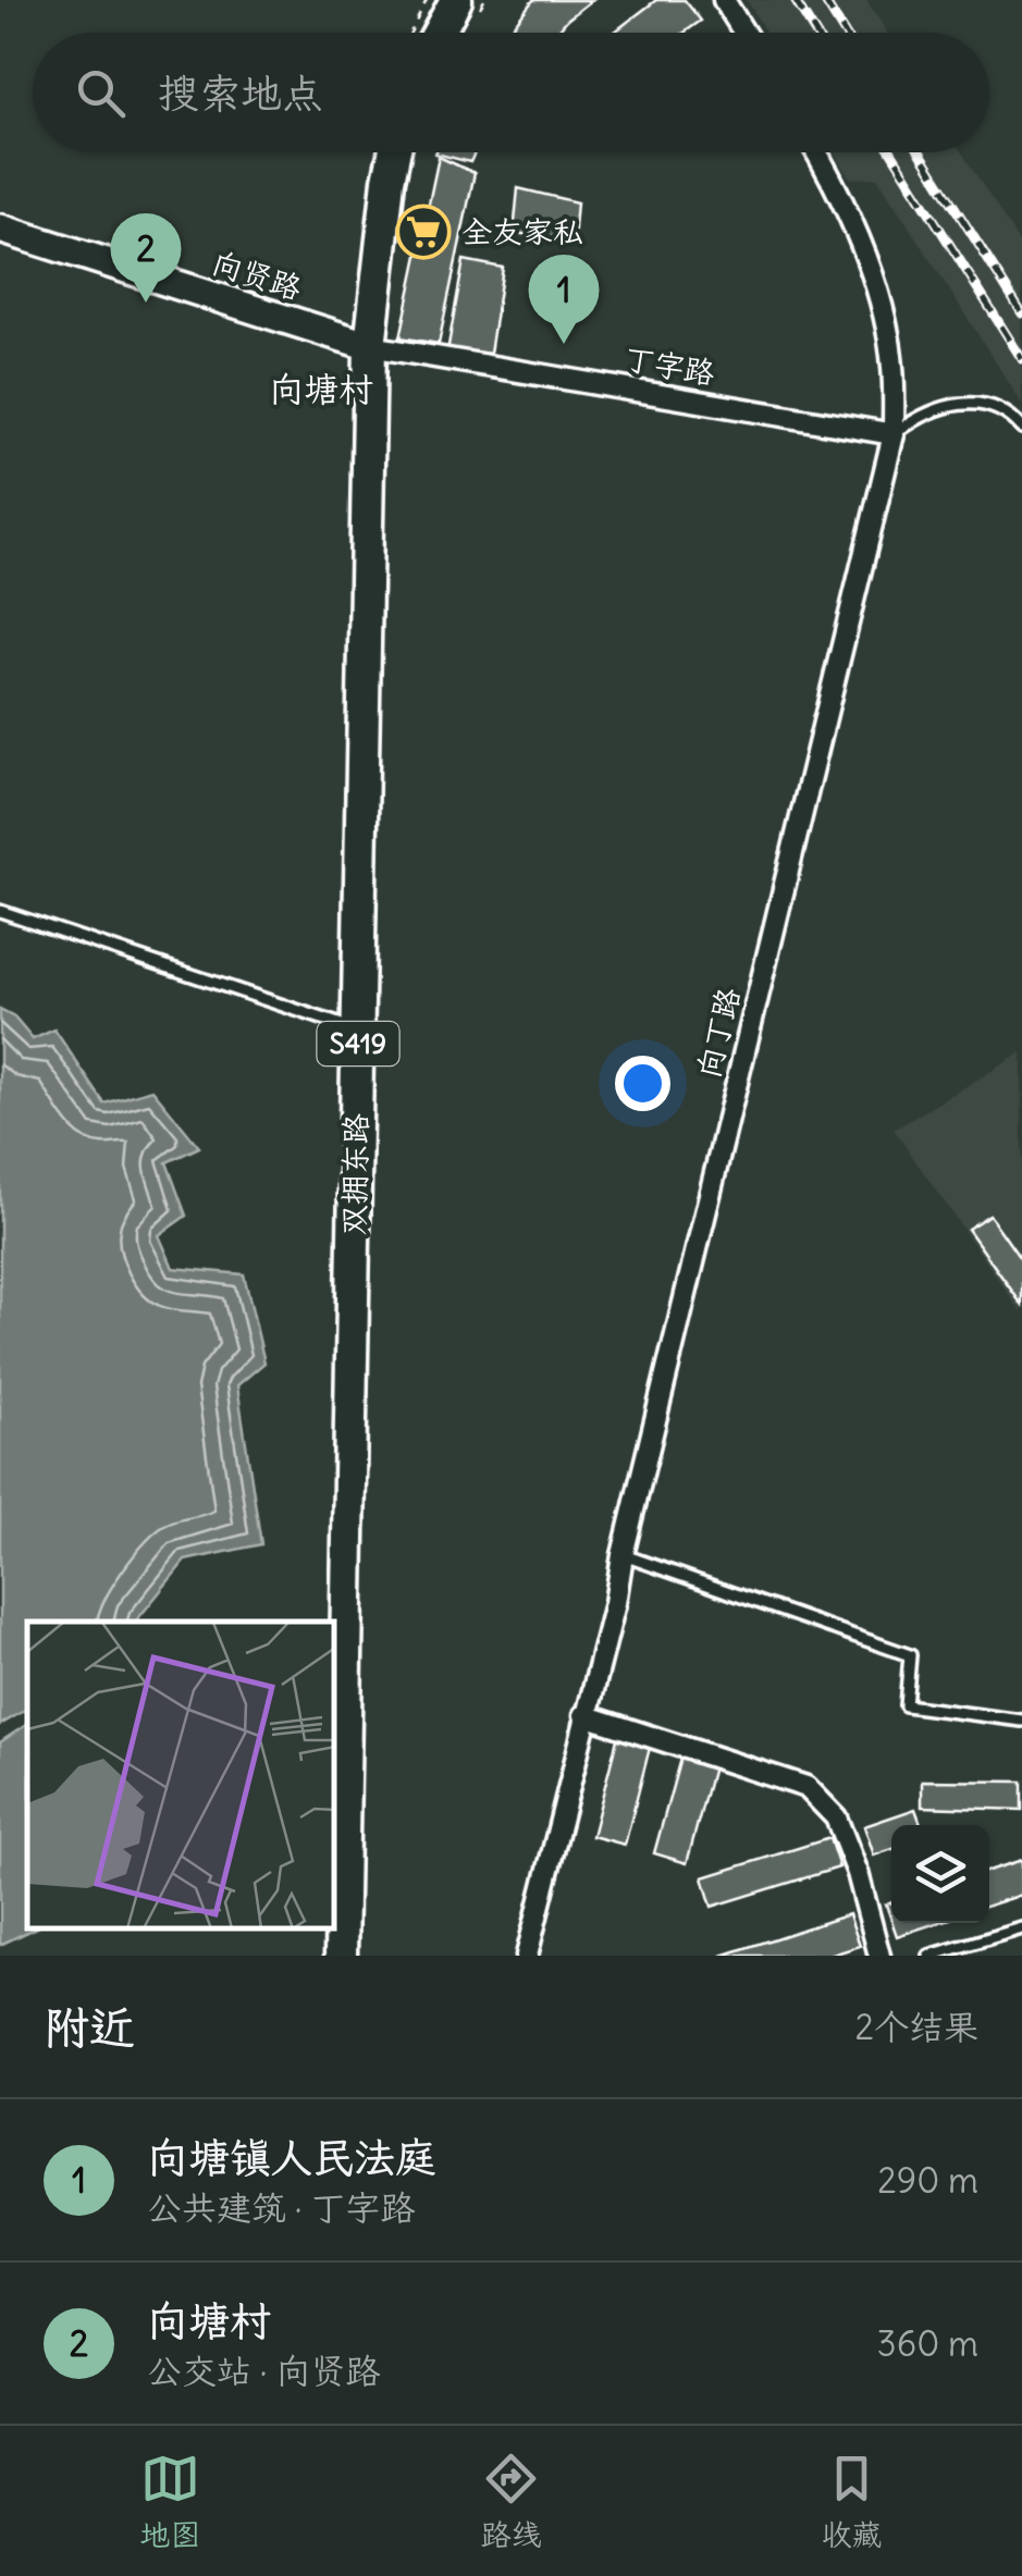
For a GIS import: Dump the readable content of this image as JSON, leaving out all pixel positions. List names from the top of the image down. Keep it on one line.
{"streets":{"main road":["S419","双拥东路"],"street":["向贤路","丁字路","向丁路"]},"crossings":[["向贤路","丁字路"],["向贤路","双拥东路"],["丁字路","向丁路"],["丁字路","双拥东路"]],"districts":["向塘村"],"places":{"supermarket":["全友家私"]},"page":{"search":"搜索地点","pins":["2","1"],"heading":["附近","2个结果"],"list":[{"mark":"1","name":"向塘镇人民法庭","note":"公共建筑 · 丁字路","value":"290 m"},{"mark":"2","name":"向塘村","note":"公交站 · 向贤路","value":"360 m"}],"nav":["地图","路线","收藏"]}}
